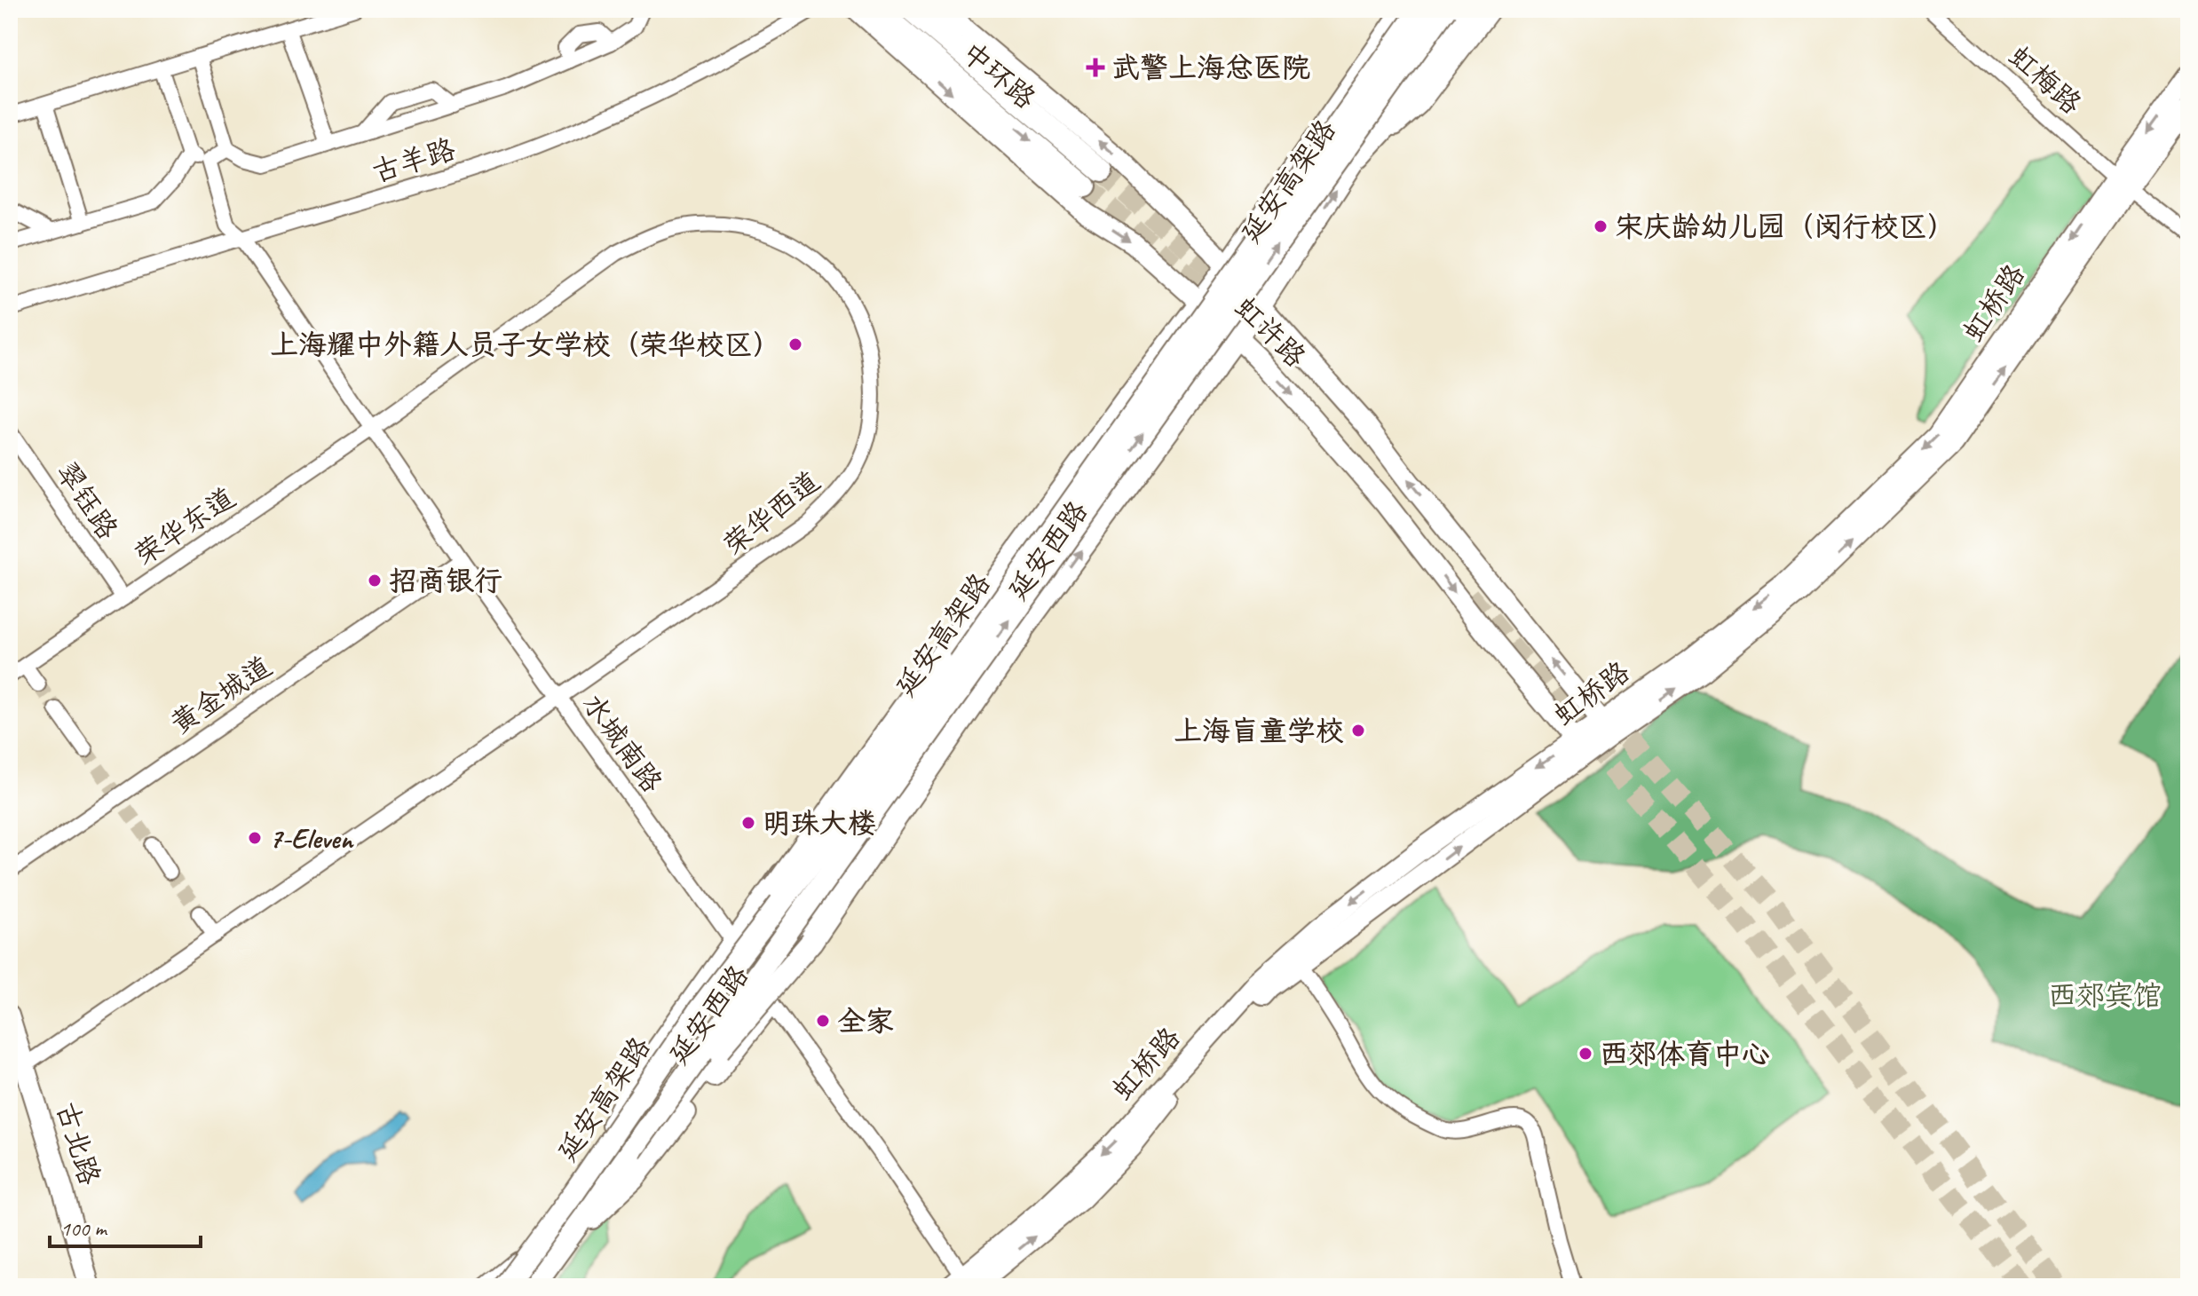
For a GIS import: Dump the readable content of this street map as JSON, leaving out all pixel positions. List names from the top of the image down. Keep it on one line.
{"streets":{"highway":["中环路","延安高架路"],"main road":["虹桥路","虹许路","延安西路","古北路"],"street":["虹梅路","古羊路","翠钰路","荣华西道","荣华东道","黄金城道","水城南路"]},"crossings":[["虹梅路","虹桥路"],["古羊路","水城南路"],["延安高架路","延安西路"],["虹桥路","虹许路"],["虹桥路","水城南路"],["虹许路","延安西路"],["翠钰路","荣华东道"],["荣华西道","荣华东道"],["荣华西道","水城南路"],["荣华东道","水城南路"],["延安西路","水城南路"],["黄金城道","水城南路"]],"parks":["西郊宾馆"],"places":{"health":["武警上海总医院"],"other":["宋庆龄幼儿园（闵行校区）","上海耀中外籍人员子女学校（荣华校区）","招商银行","上海盲童学校","明珠大楼","7-Eleven","全家","西郊体育中心"]},"scale_bar":"100 m"}
